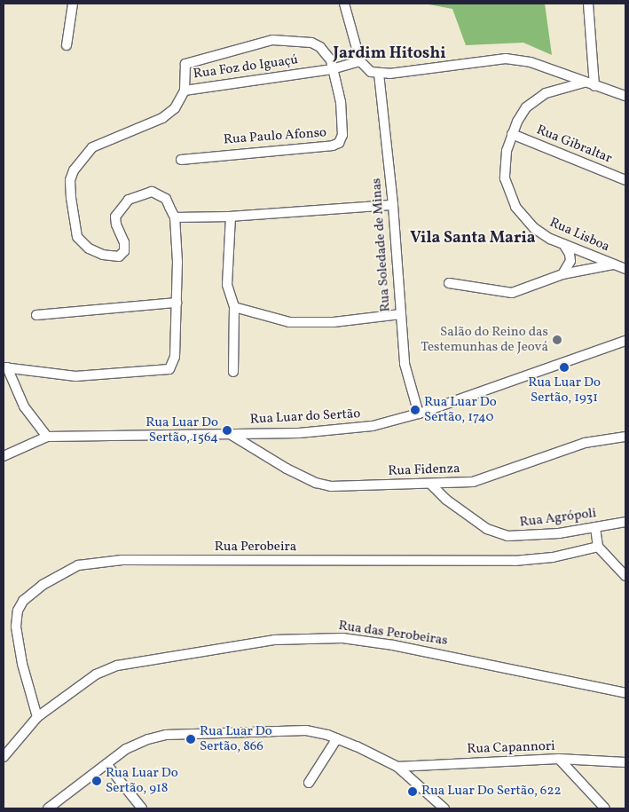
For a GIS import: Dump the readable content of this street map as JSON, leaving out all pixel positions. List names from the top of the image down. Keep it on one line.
{"streets":{"street":["Rua Foz do Iguaçú","Rua Paulo Afonso","Rua Gibraltar","Rua Lisboa","Rua Soledade de Minas","Rua Luar do Sertão","Rua Fidenza","Rua Agrópoli","Rua Perobeira","Rua das Perobeiras","Rua Capannori"]},"crossings":[["Rua Foz do Iguaçú","Rua Paulo Afonso"],["Rua Gibraltar","Rua Lisboa"],["Rua Soledade de Minas","Rua Luar do Sertão"],["Rua Luar do Sertão","Rua Fidenza"],["Rua Fidenza","Rua Agrópoli"],["Rua Perobeira","Rua das Perobeiras"]],"districts":["Jardim Hitoshi","Vila Santa Maria"],"places":["Salão do Reino das Testemunhas de Jeová","Rua Luar Do Sertão, 1931","Rua Luar Do Sertão, 1740","Rua Luar Do Sertão, 1564","Rua Luar Do Sertão, 866","Rua Luar Do Sertão, 918","Rua Luar Do Sertão, 622"]}
